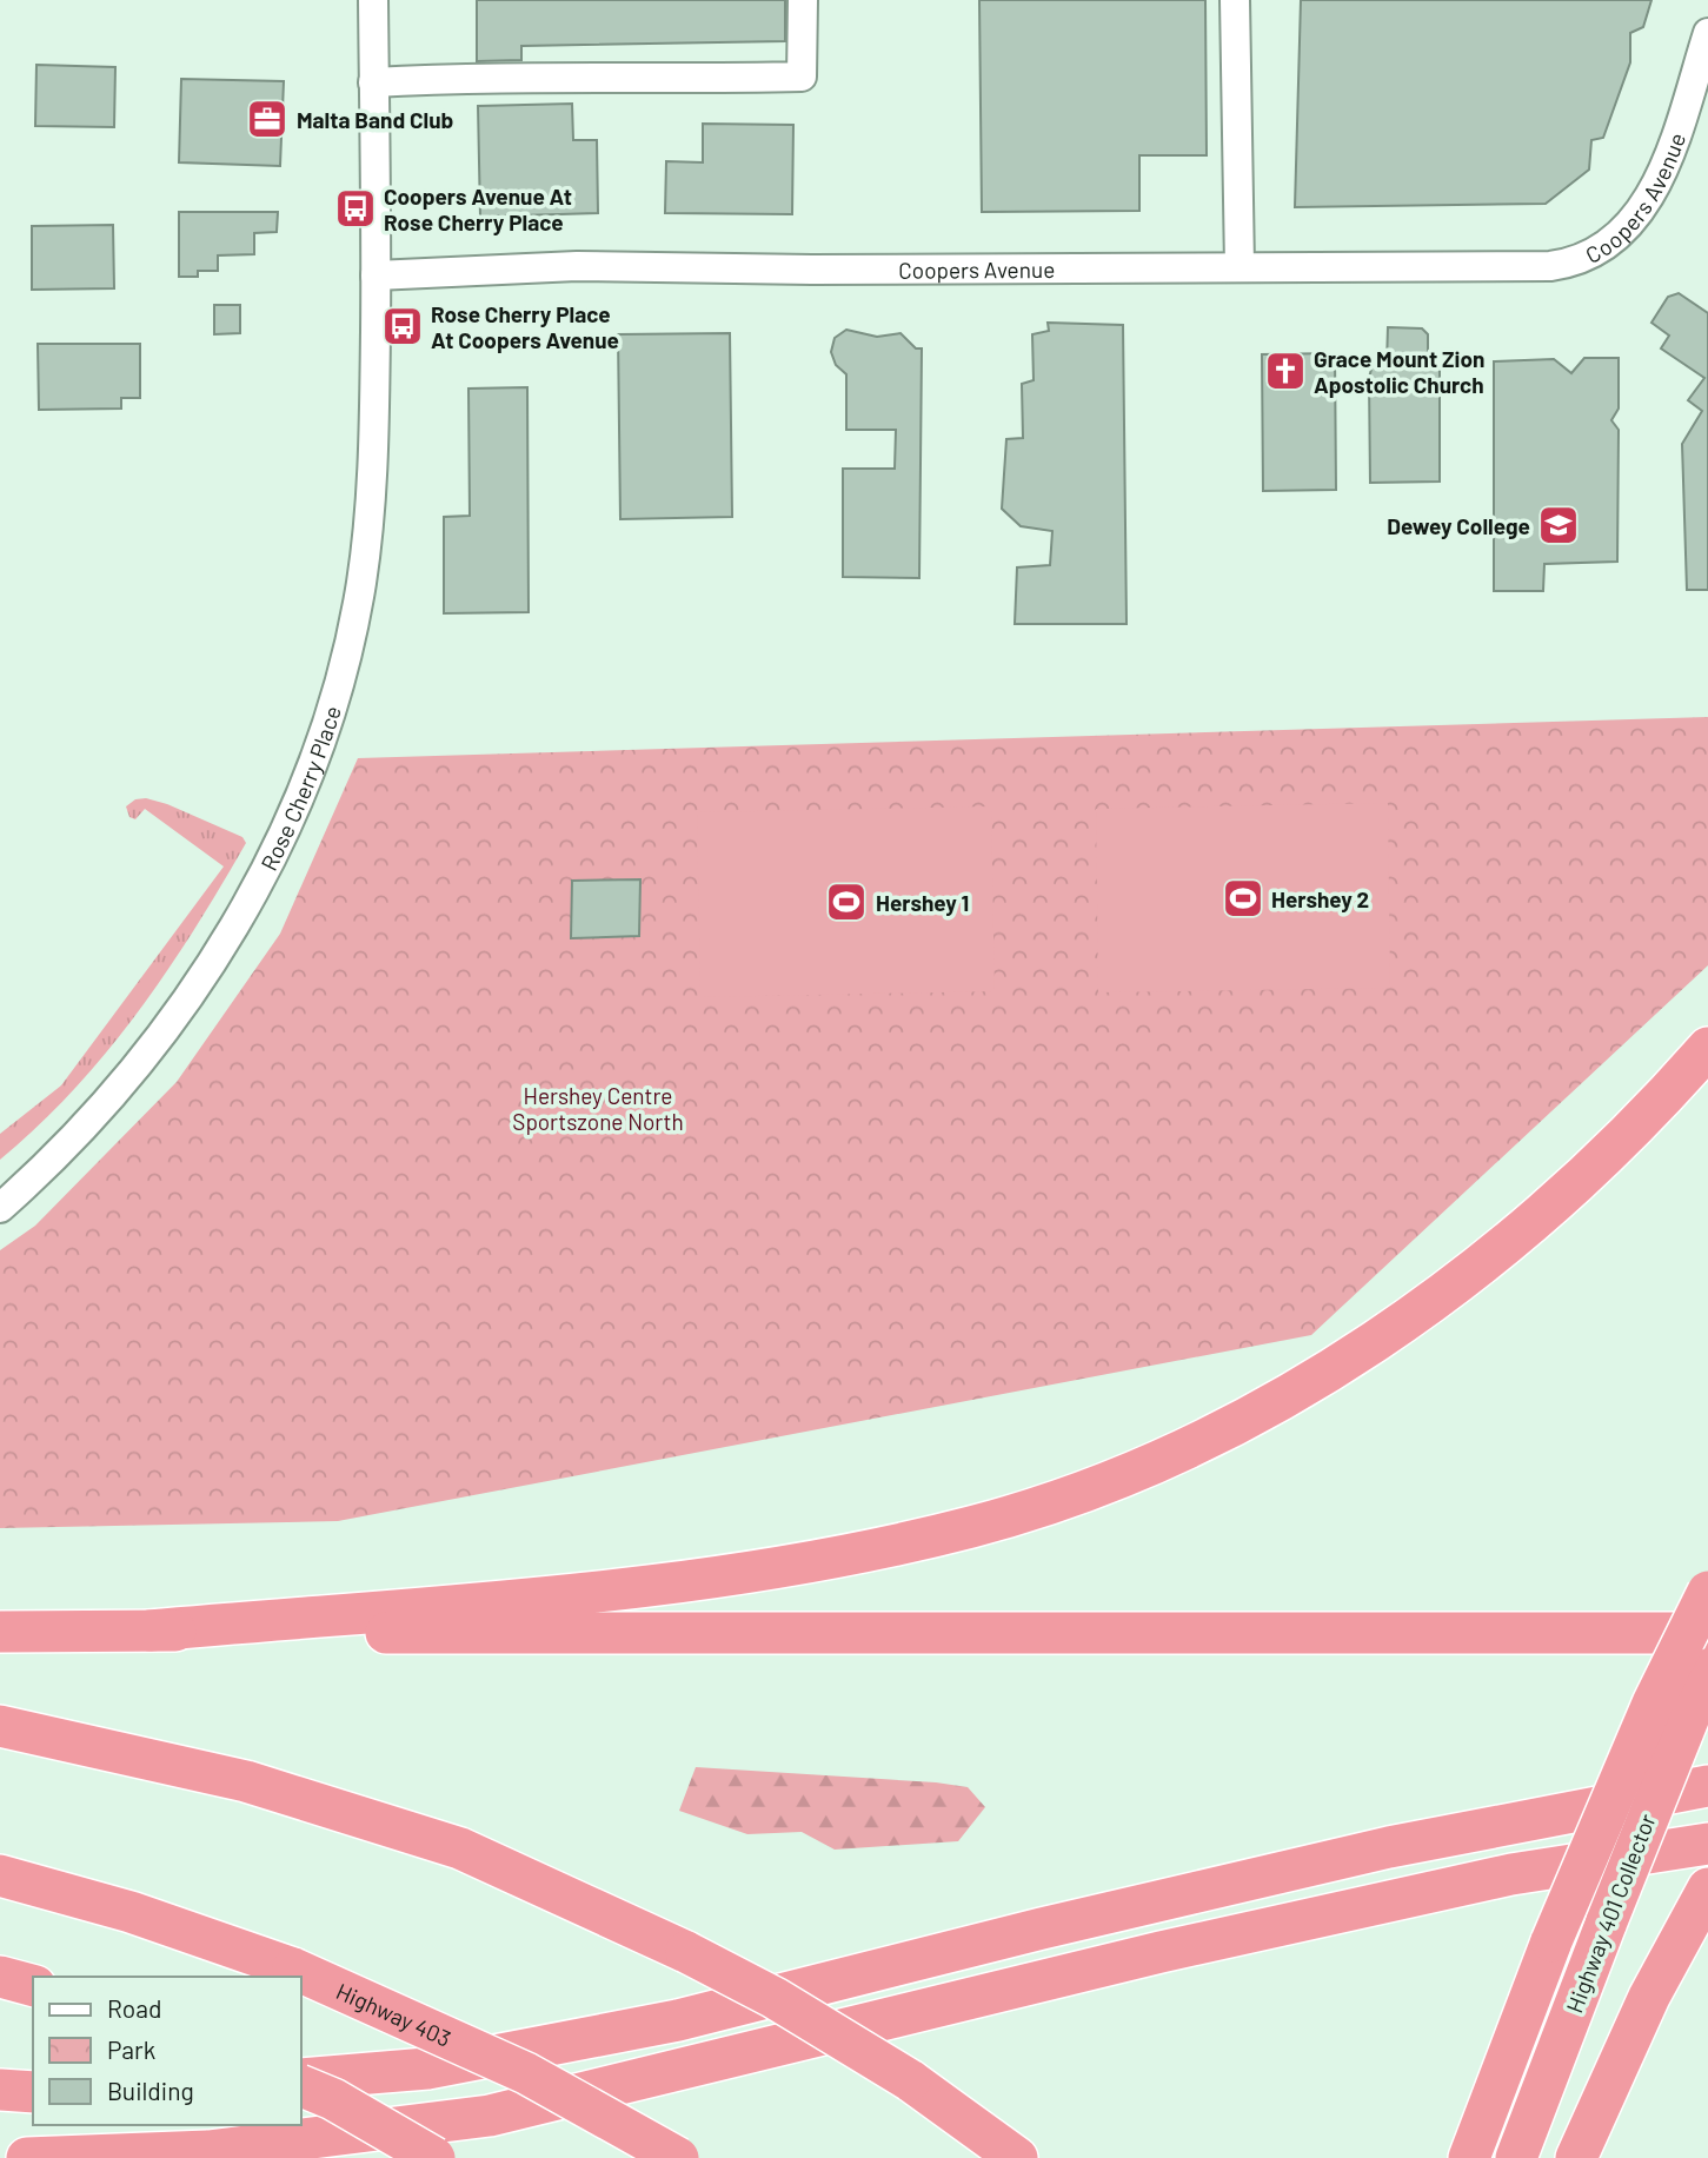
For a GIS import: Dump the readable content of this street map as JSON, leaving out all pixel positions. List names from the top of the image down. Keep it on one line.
{"streets":{"highway":["Highway 401 Collector","Highway 403"],"street":["Coopers Avenue","Rose Cherry Place"]},"crossings":[["Coopers Avenue","Rose Cherry Place"]],"parks":["Hershey Centre Sportszone North"],"places":{"office":["Malta Band Club"],"bus stop":["Coopers Avenue At Rose Cherry Place","Rose Cherry Place At Coopers Avenue"],"church":["Grace Mount Zion Apostolic Church"],"school or university":["Dewey College"],"sports":["Hershey 2","Hershey 1"]},"legend":["Road","Park","Building"]}
